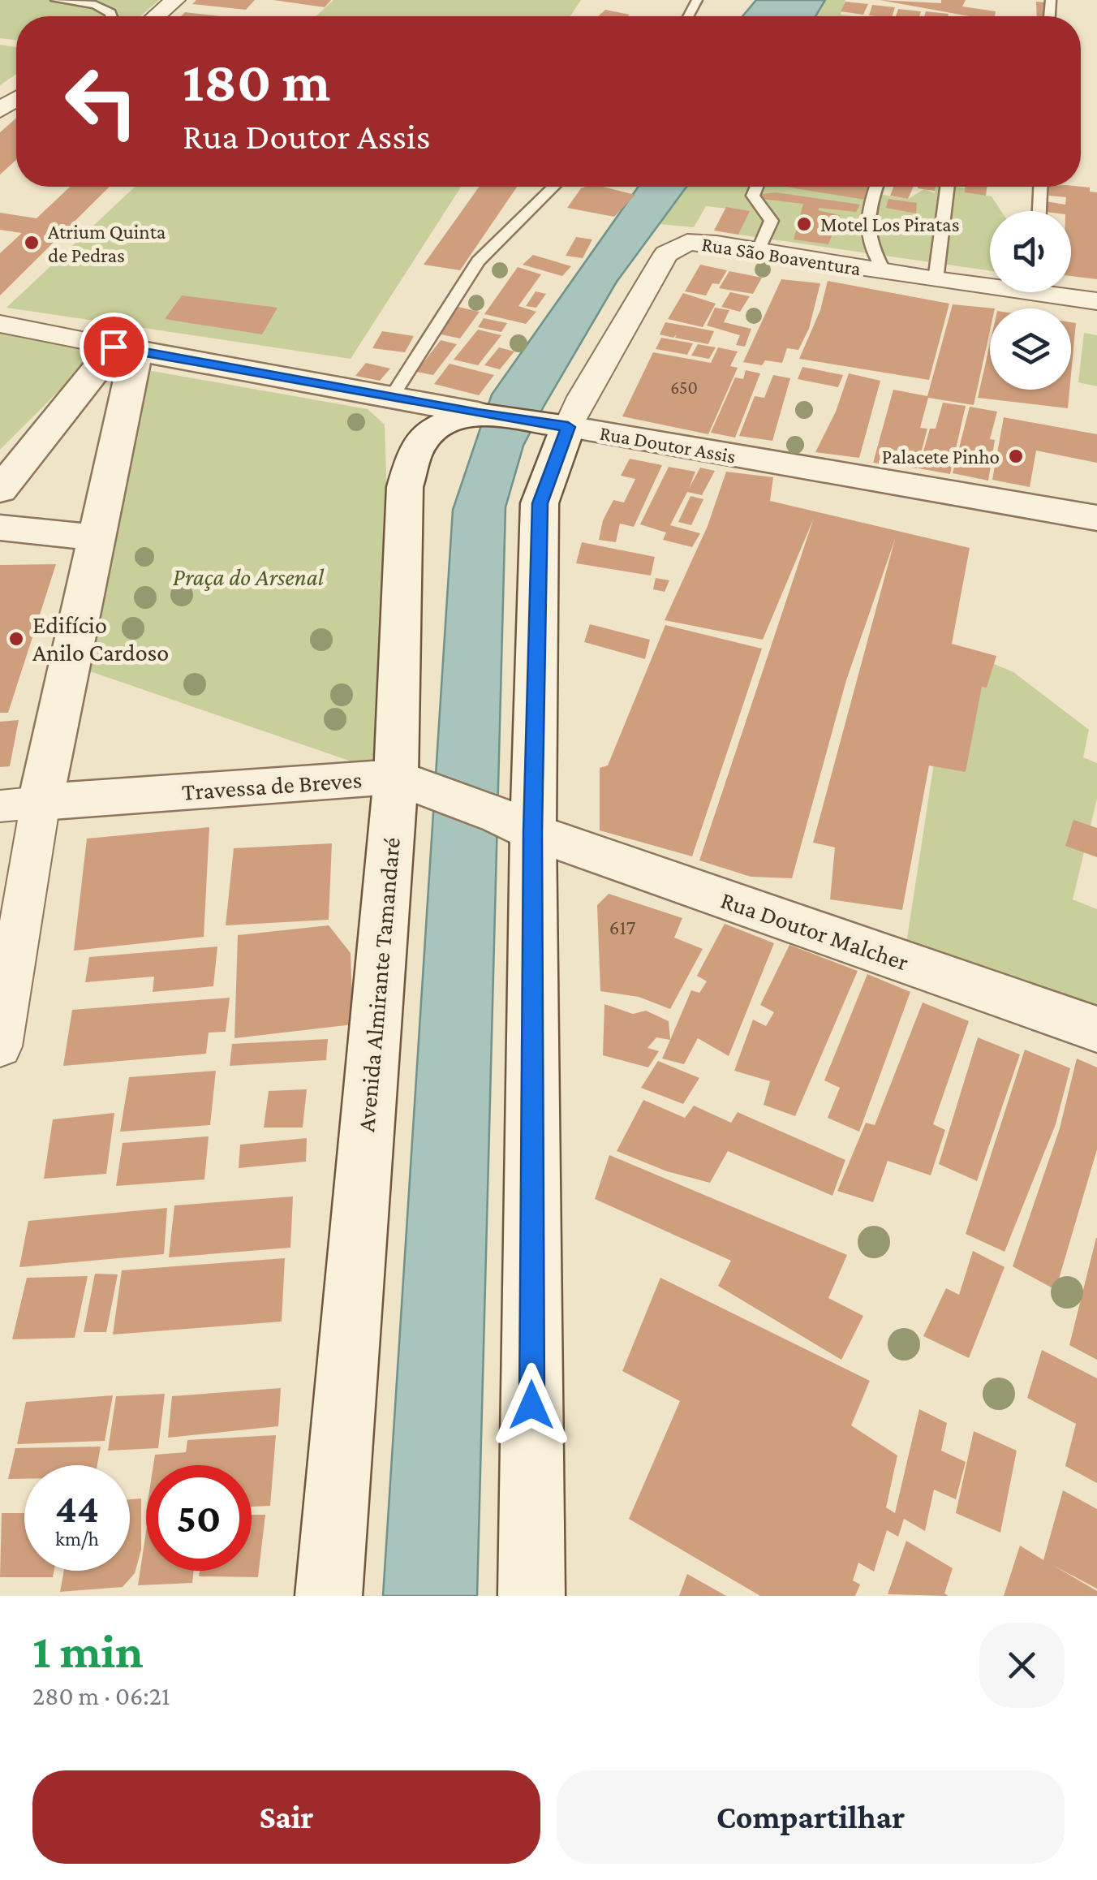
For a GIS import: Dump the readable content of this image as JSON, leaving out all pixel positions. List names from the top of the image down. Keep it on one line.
{"streets":{"street":["Rua São Boaventura","Rua Doutor Assis","Travessa de Breves","Rua Doutor Malcher","Avenida Almirante Tamandaré"]},"crossings":[["Rua São Boaventura","Rua Doutor Assis"],["Rua Doutor Assis","Avenida Almirante Tamandaré"],["Travessa de Breves","Rua Doutor Malcher"],["Travessa de Breves","Avenida Almirante Tamandaré"]],"parks":["Praça do Arsenal"],"places":["Motel Los Piratas","Atrium Quinta de Pedras","Palacete Pinho","Edifício Anilo Cardoso"],"house_numbers":["650","617"],"page":{"turn":["180 m","Rua Doutor Assis"],"speed":"44 km/h","limit":"50","heading":["1 min","280 m · 06:21"],"buttons":["Sair","Compartilhar"]}}
